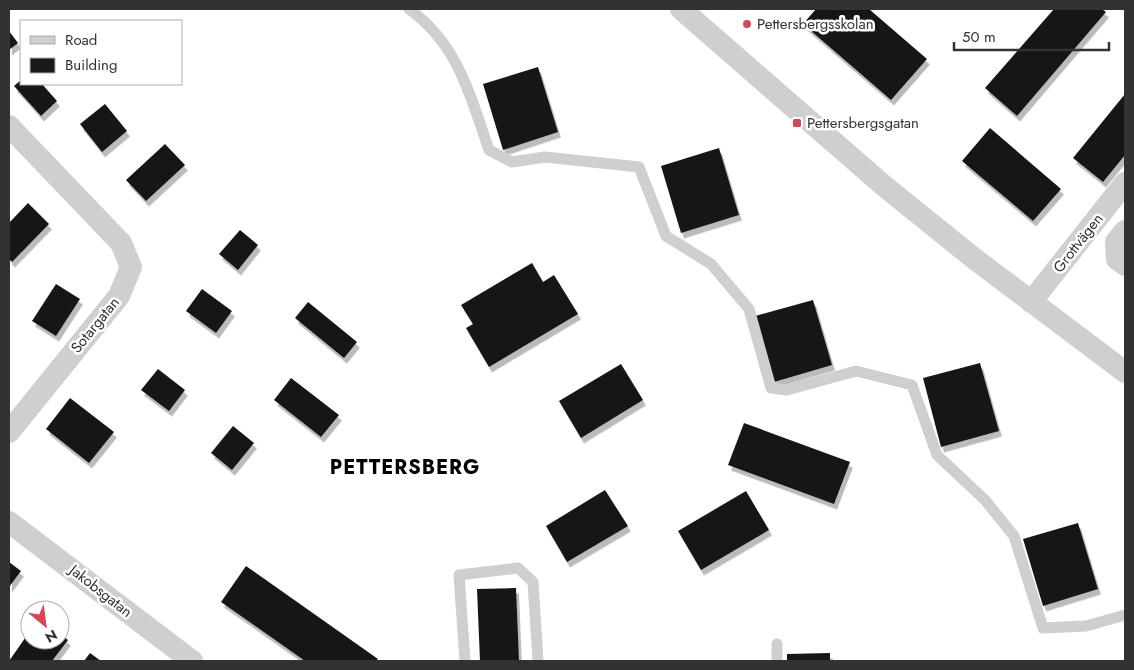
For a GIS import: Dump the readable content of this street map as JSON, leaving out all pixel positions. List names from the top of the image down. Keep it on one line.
{"streets":{"street":["Grottvägen","Sotargatan","Jakobsgatan"]},"districts":["PETTERSBERG"],"places":{"other":["Pettersbergsskolan"],"transit":["Pettersbergsgatan"]},"legend":["Road","Building"],"scale_bar":"50 m","north":"bottom right"}
